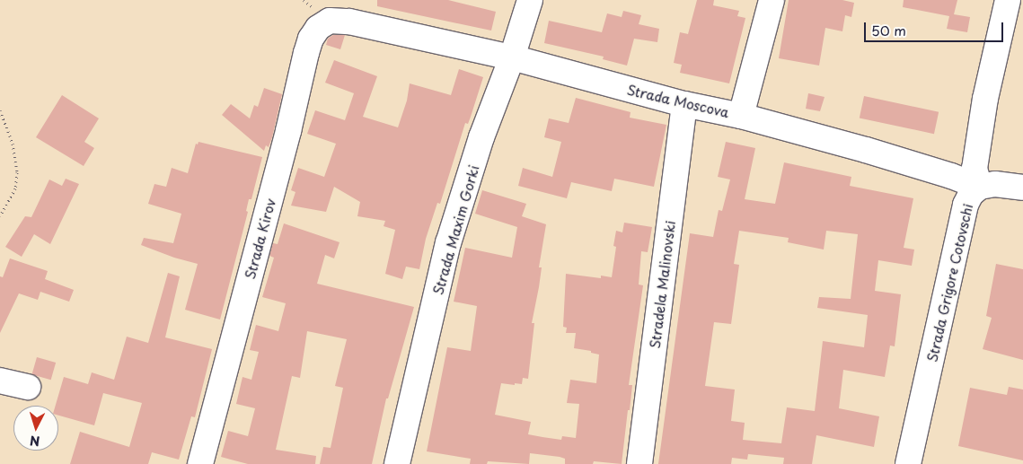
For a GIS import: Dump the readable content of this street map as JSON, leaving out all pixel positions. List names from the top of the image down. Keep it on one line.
{"streets":{"street":["Strada Moscova","Strada Maxim Gorki","Strada Kirov","Strada Grigore Cotovschi","Stradela Malinovski"]},"crossings":[["Strada Moscova","Strada Maxim Gorki"],["Strada Moscova","Strada Kirov"],["Strada Moscova","Strada Grigore Cotovschi"],["Strada Moscova","Stradela Malinovski"]],"scale_bar":"50 m","north":"bottom"}
